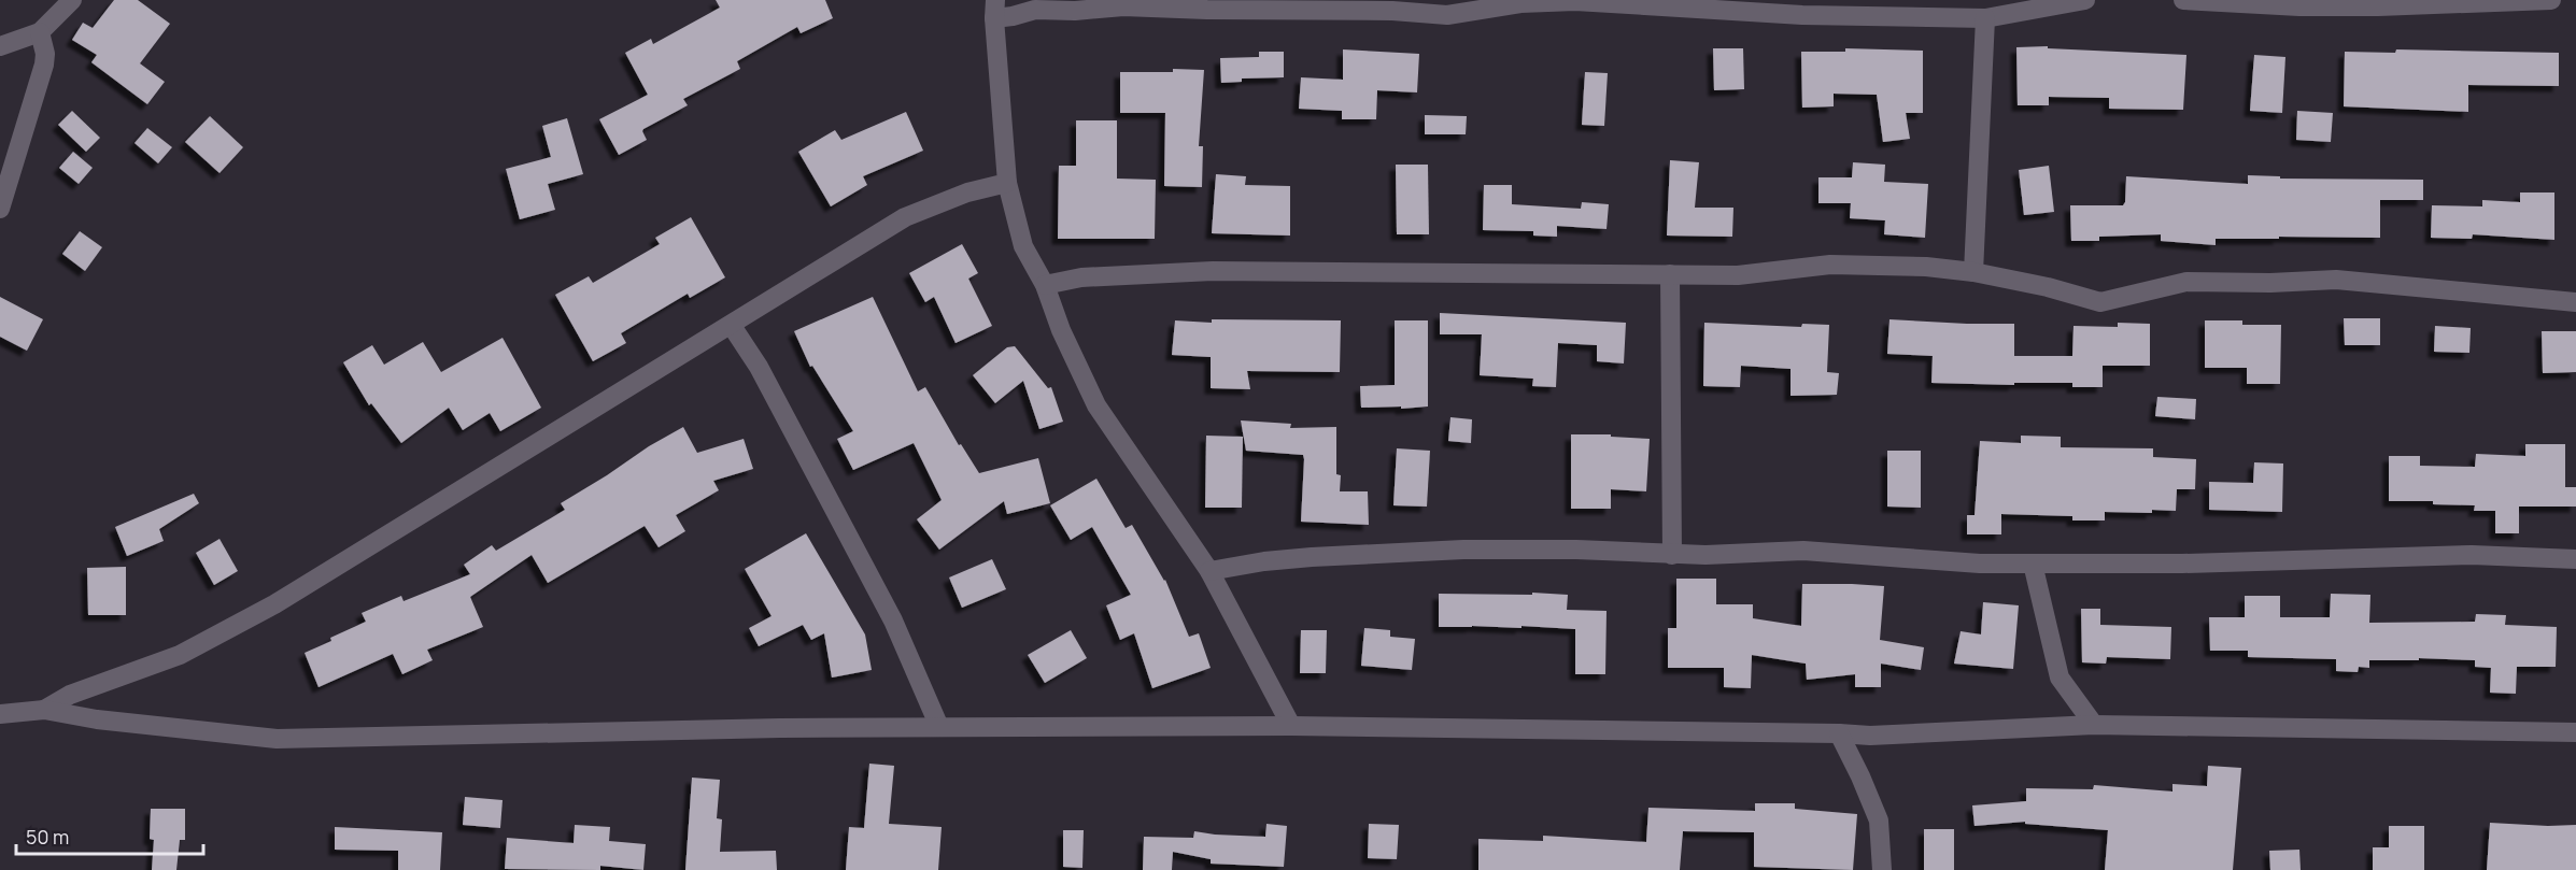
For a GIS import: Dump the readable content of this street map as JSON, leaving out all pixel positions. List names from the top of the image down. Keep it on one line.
{"scale_bar":"50 m"}
